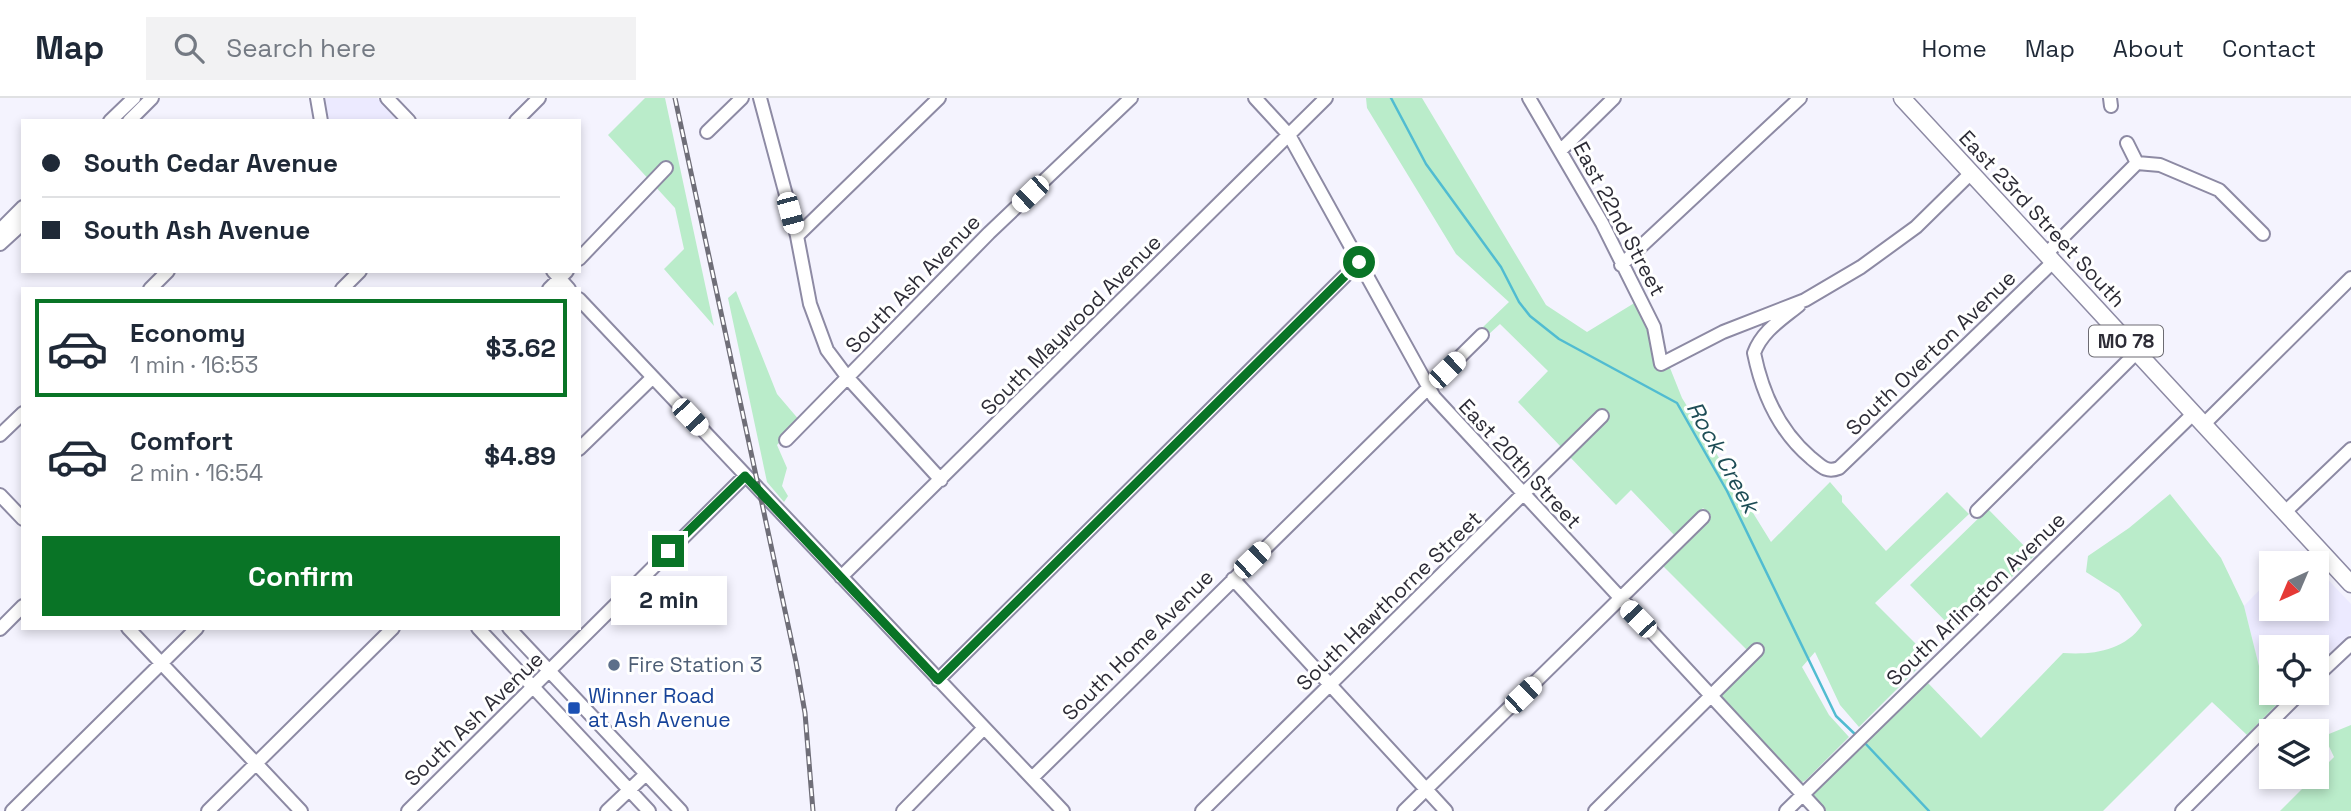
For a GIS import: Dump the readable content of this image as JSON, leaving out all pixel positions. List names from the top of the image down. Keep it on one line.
{"streets":{"main road":["East 23rd Street South","MO 78"],"street":["East 22nd Street","South Ash Avenue","South Maywood Avenue","South Overton Avenue","East 20th Street","South Arlington Avenue","South Hawthorne Street","South Home Avenue"]},"crossings":[["East 22nd Street","South Overton Avenue"],["East 23rd Street South","South Overton Avenue"],["East 23rd Street South","South Arlington Avenue"],["South Maywood Avenue","East 20th Street"],["East 20th Street","South Arlington Avenue"],["East 20th Street","South Hawthorne Street"],["East 20th Street","South Home Avenue"]],"water":["Rock Creek"],"places":{"other":["Fire Station 3"],"transit":["Winner Road at Ash Avenue"]},"north":"bottom left","page":{"header":"Map","search":"Search here","nav":["Home","Map","About","Contact"],"banner":["South Cedar Avenue","South Ash Avenue"],"list":[{"name":"Economy","note":"1 min · 16:53","value":"$3.62"},{"name":"Comfort","note":"2 min · 16:54","value":"$4.89"}],"buttons":"Confirm","bubble":"2 min"}}
